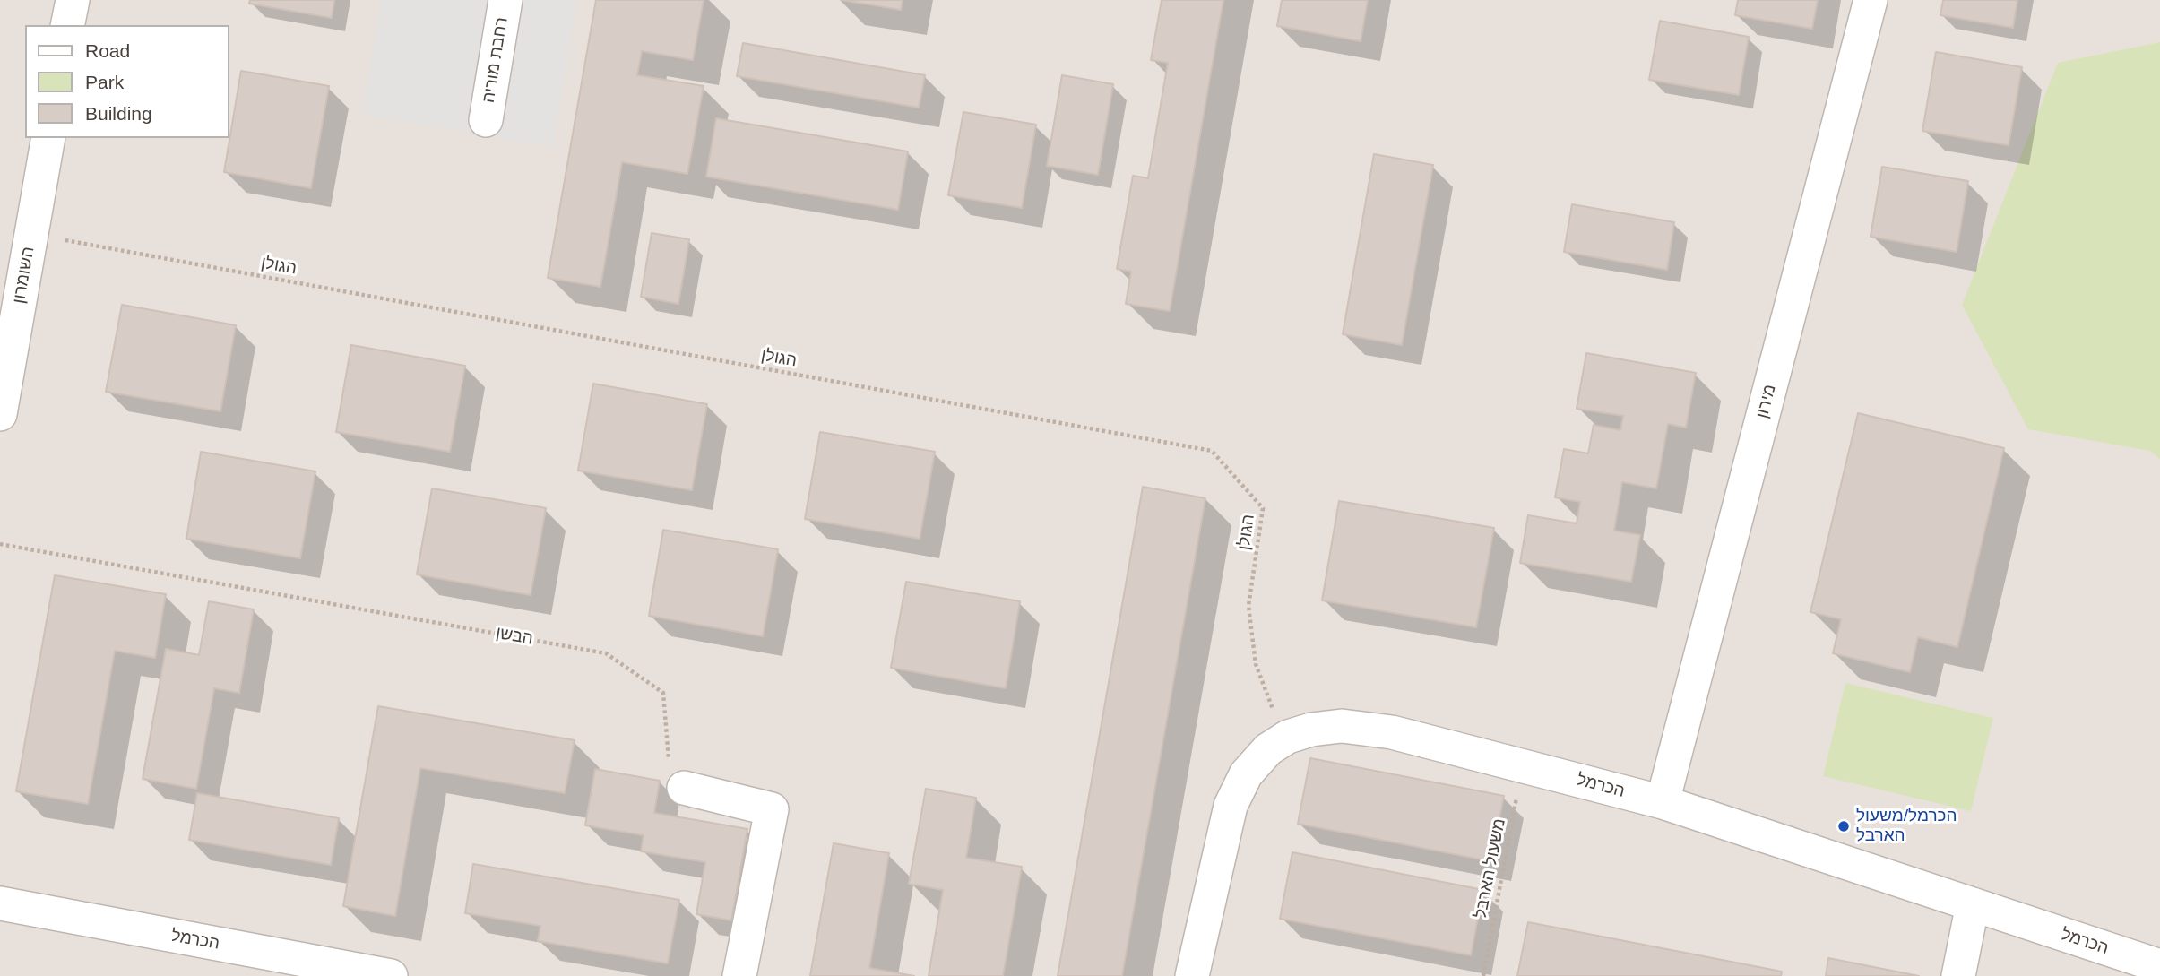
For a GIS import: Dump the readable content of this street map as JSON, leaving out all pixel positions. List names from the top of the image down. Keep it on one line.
{"streets":{"street":["רחבת מוריה","השומרון","מירון","הכרמל"],"path":["הגולן","הבשן","משעול הארבל"]},"crossings":[["הגולן","השומרון"],["הגולן","הכרמל"],["מירון","הכרמל"],["הכרמל","משעול הארבל"]],"places":["הכרמל/משעול הארבל"],"legend":["Road","Park","Building"]}
